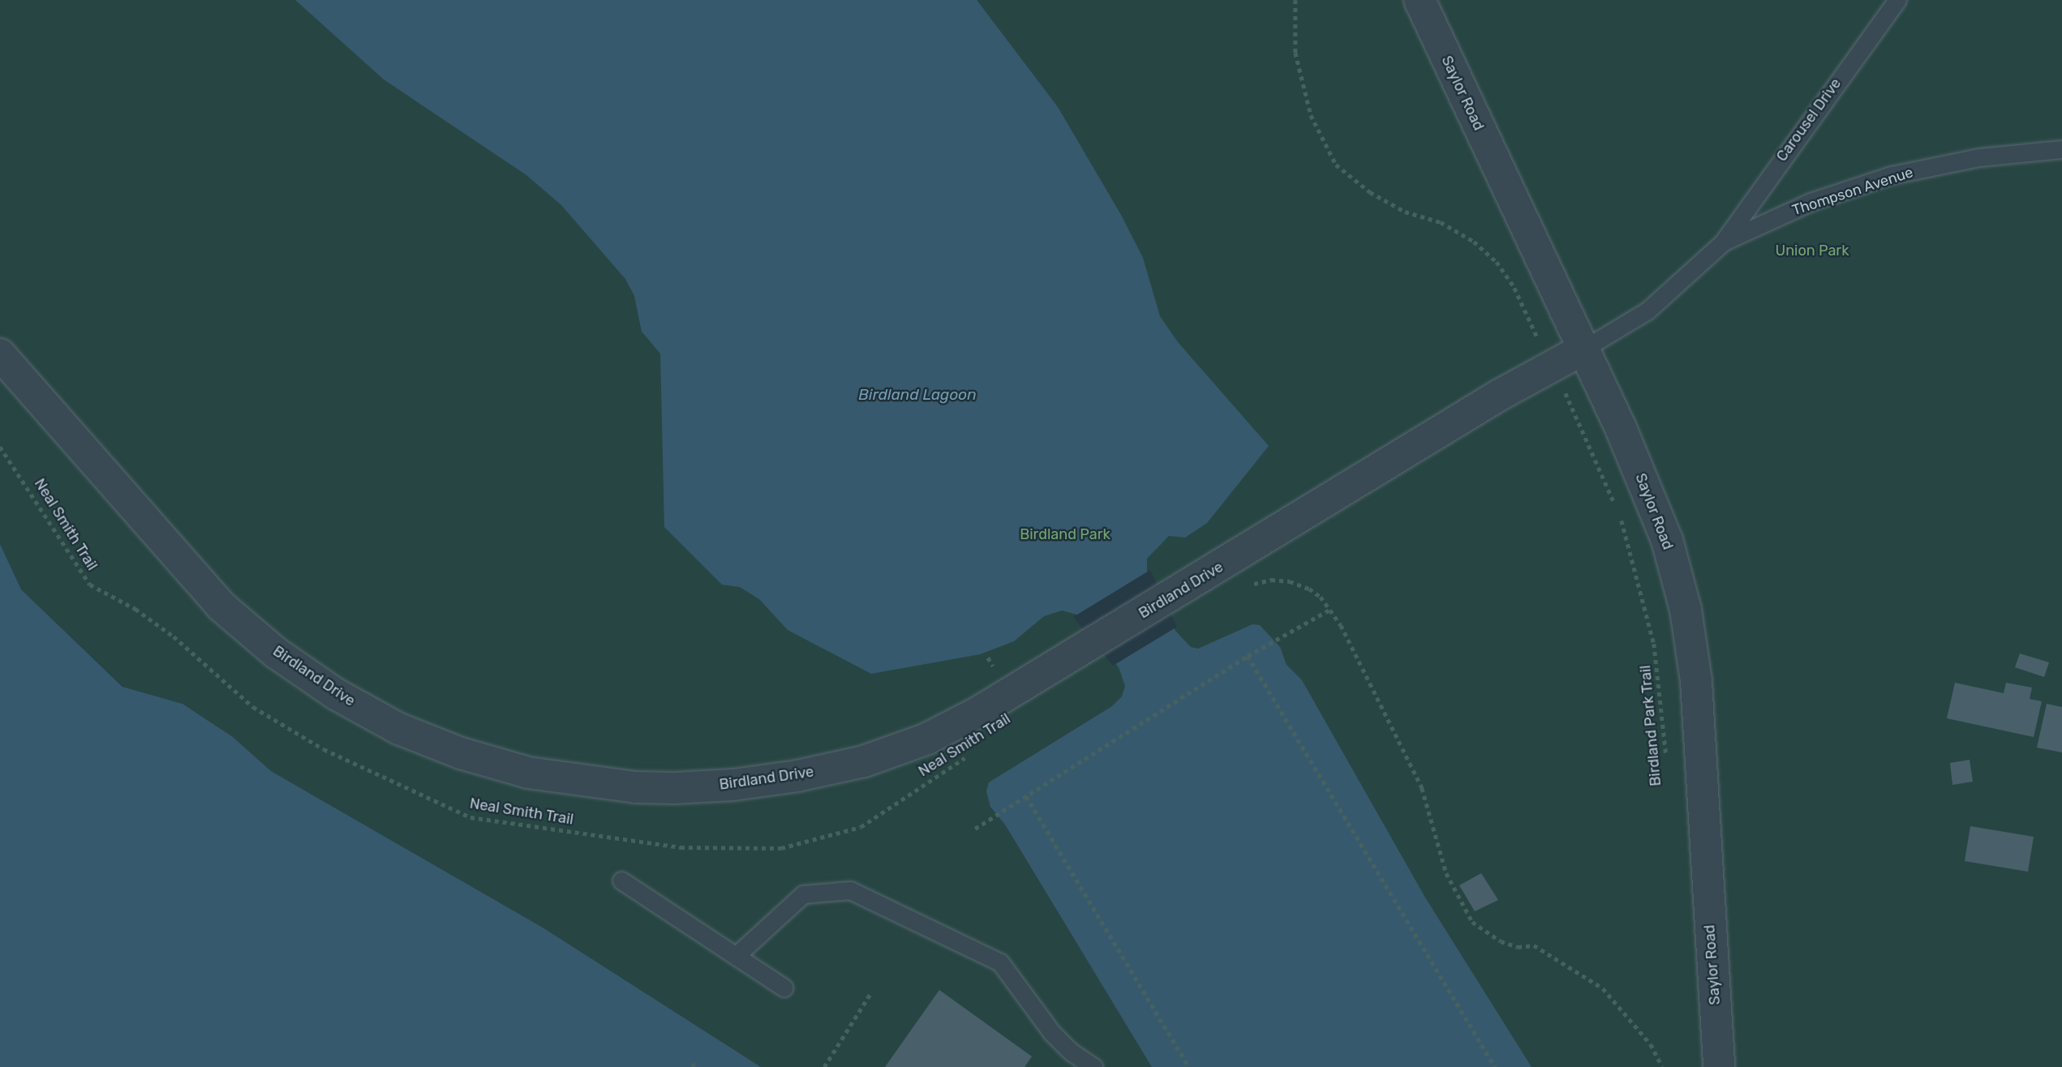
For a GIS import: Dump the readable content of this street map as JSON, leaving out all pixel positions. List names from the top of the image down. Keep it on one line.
{"streets":{"street":["Saylor Road","Birdland Drive"],"lane":["Carousel Drive","Thompson Avenue"],"path":["Neal Smith Trail","Birdland Park Trail"]},"crossings":[["Saylor Road","Thompson Avenue"],["Saylor Road","Birdland Drive"],["Carousel Drive","Thompson Avenue"],["Thompson Avenue","Birdland Drive"]],"water":["Birdland Lagoon"],"parks":["Union Park","Birdland Park"]}
